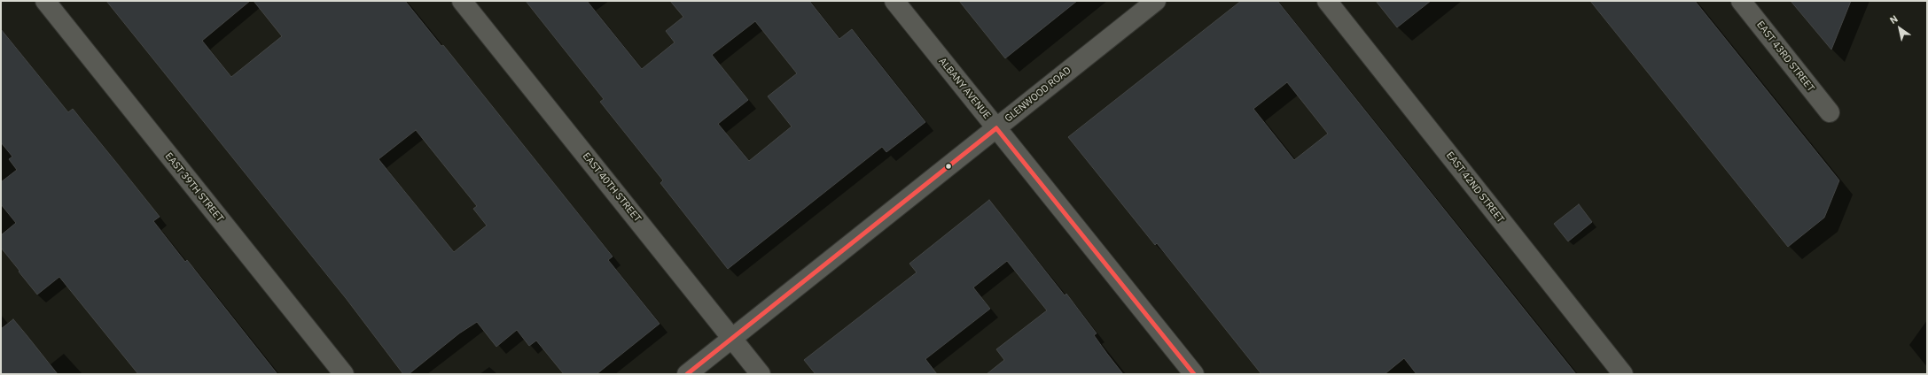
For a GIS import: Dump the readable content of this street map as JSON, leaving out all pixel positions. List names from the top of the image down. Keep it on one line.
{"streets":{"street":["EAST 43RD STREET","ALBANY AVENUE","GLENWOOD ROAD","EAST 39TH STREET","EAST 40TH STREET","EAST 42ND STREET"]},"crossings":[["ALBANY AVENUE","GLENWOOD ROAD"],["GLENWOOD ROAD","EAST 40TH STREET"]],"north":"top left"}
